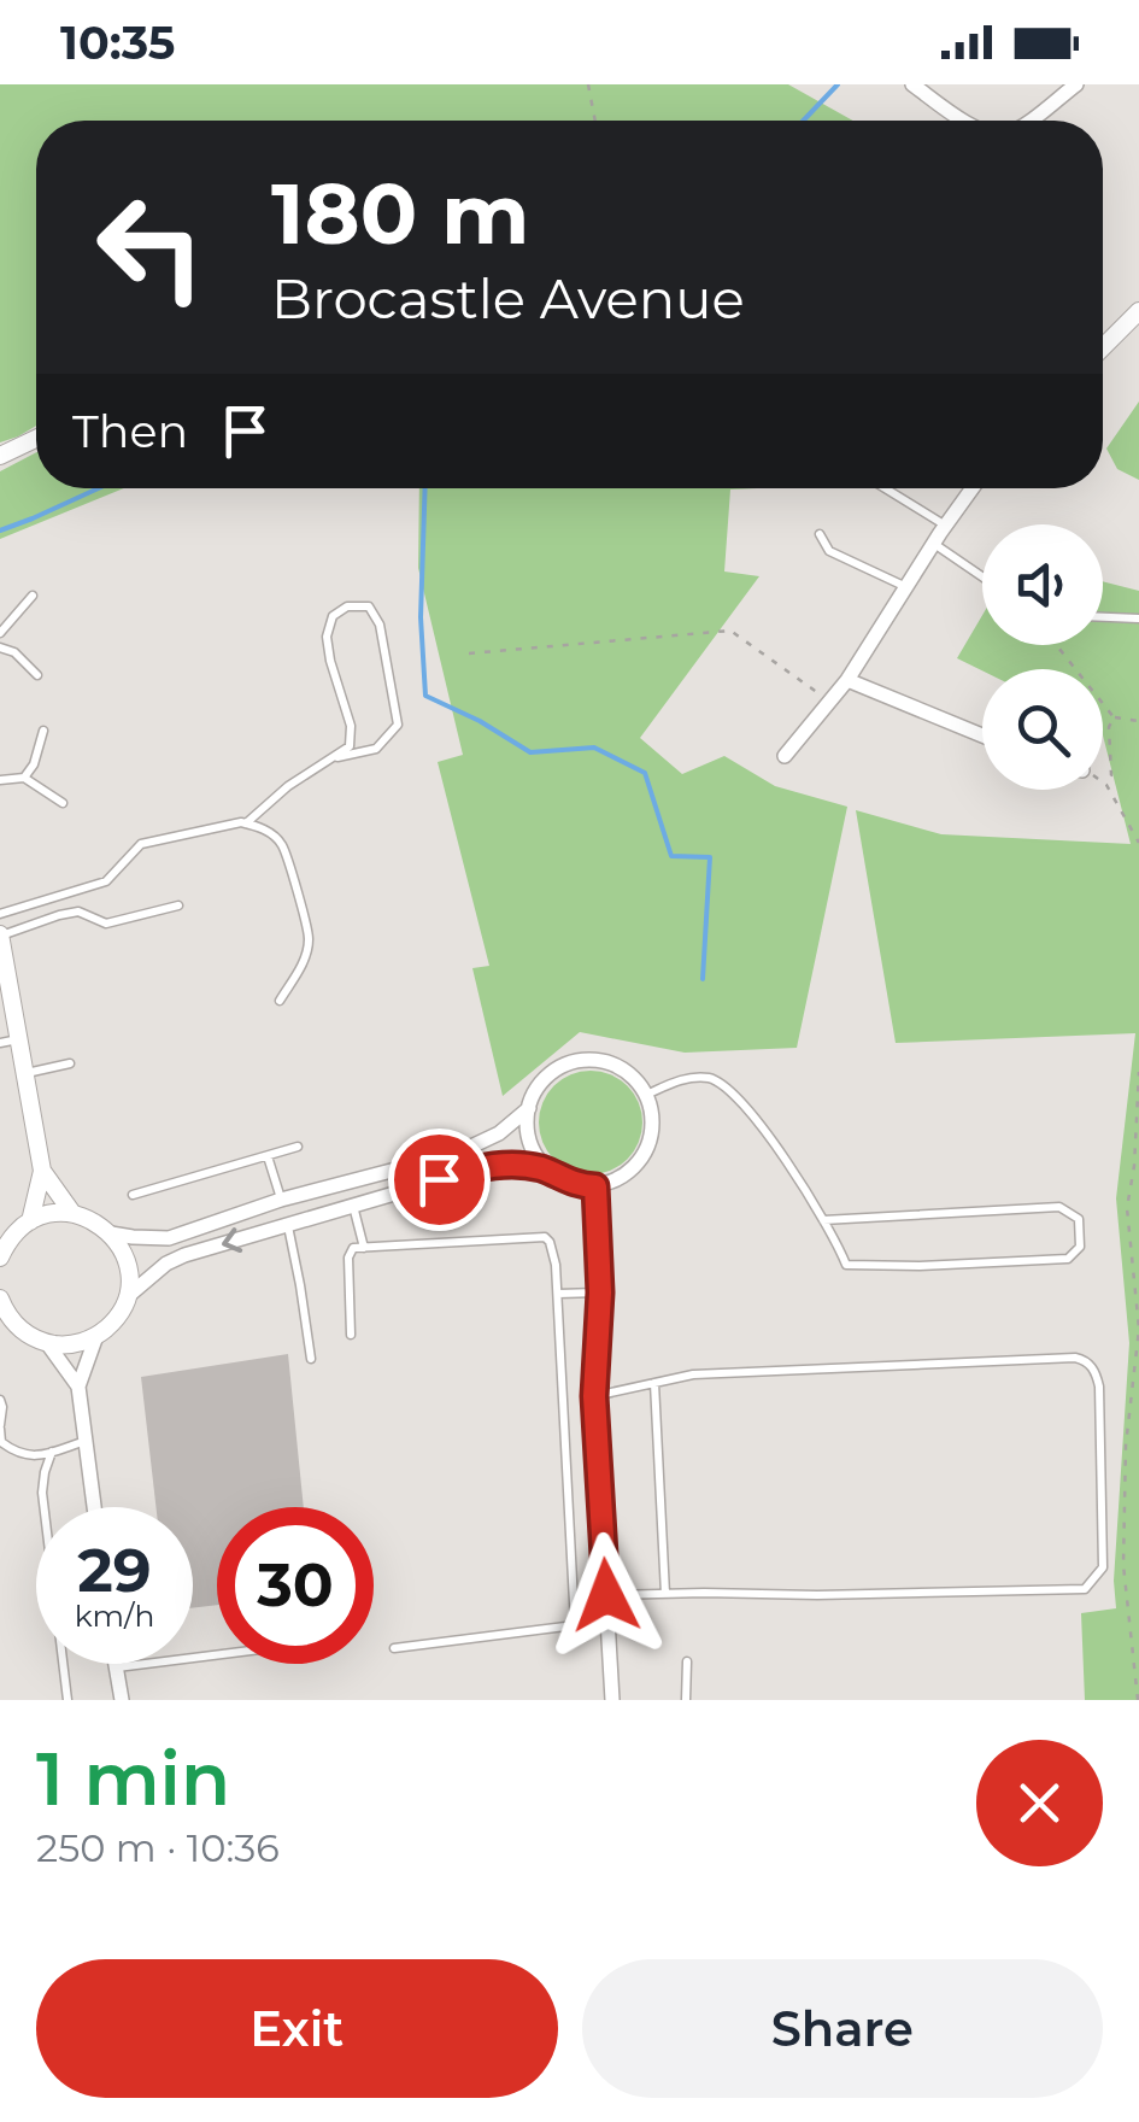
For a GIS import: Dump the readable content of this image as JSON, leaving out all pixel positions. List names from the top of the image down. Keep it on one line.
{"page":{"status":"10:35","turn":["180 m","Brocastle Avenue"],"then":"Then","speed":"29 km/h","limit":"30","heading":["1 min","250 m · 10:36"],"buttons":["Exit","Share"]}}
